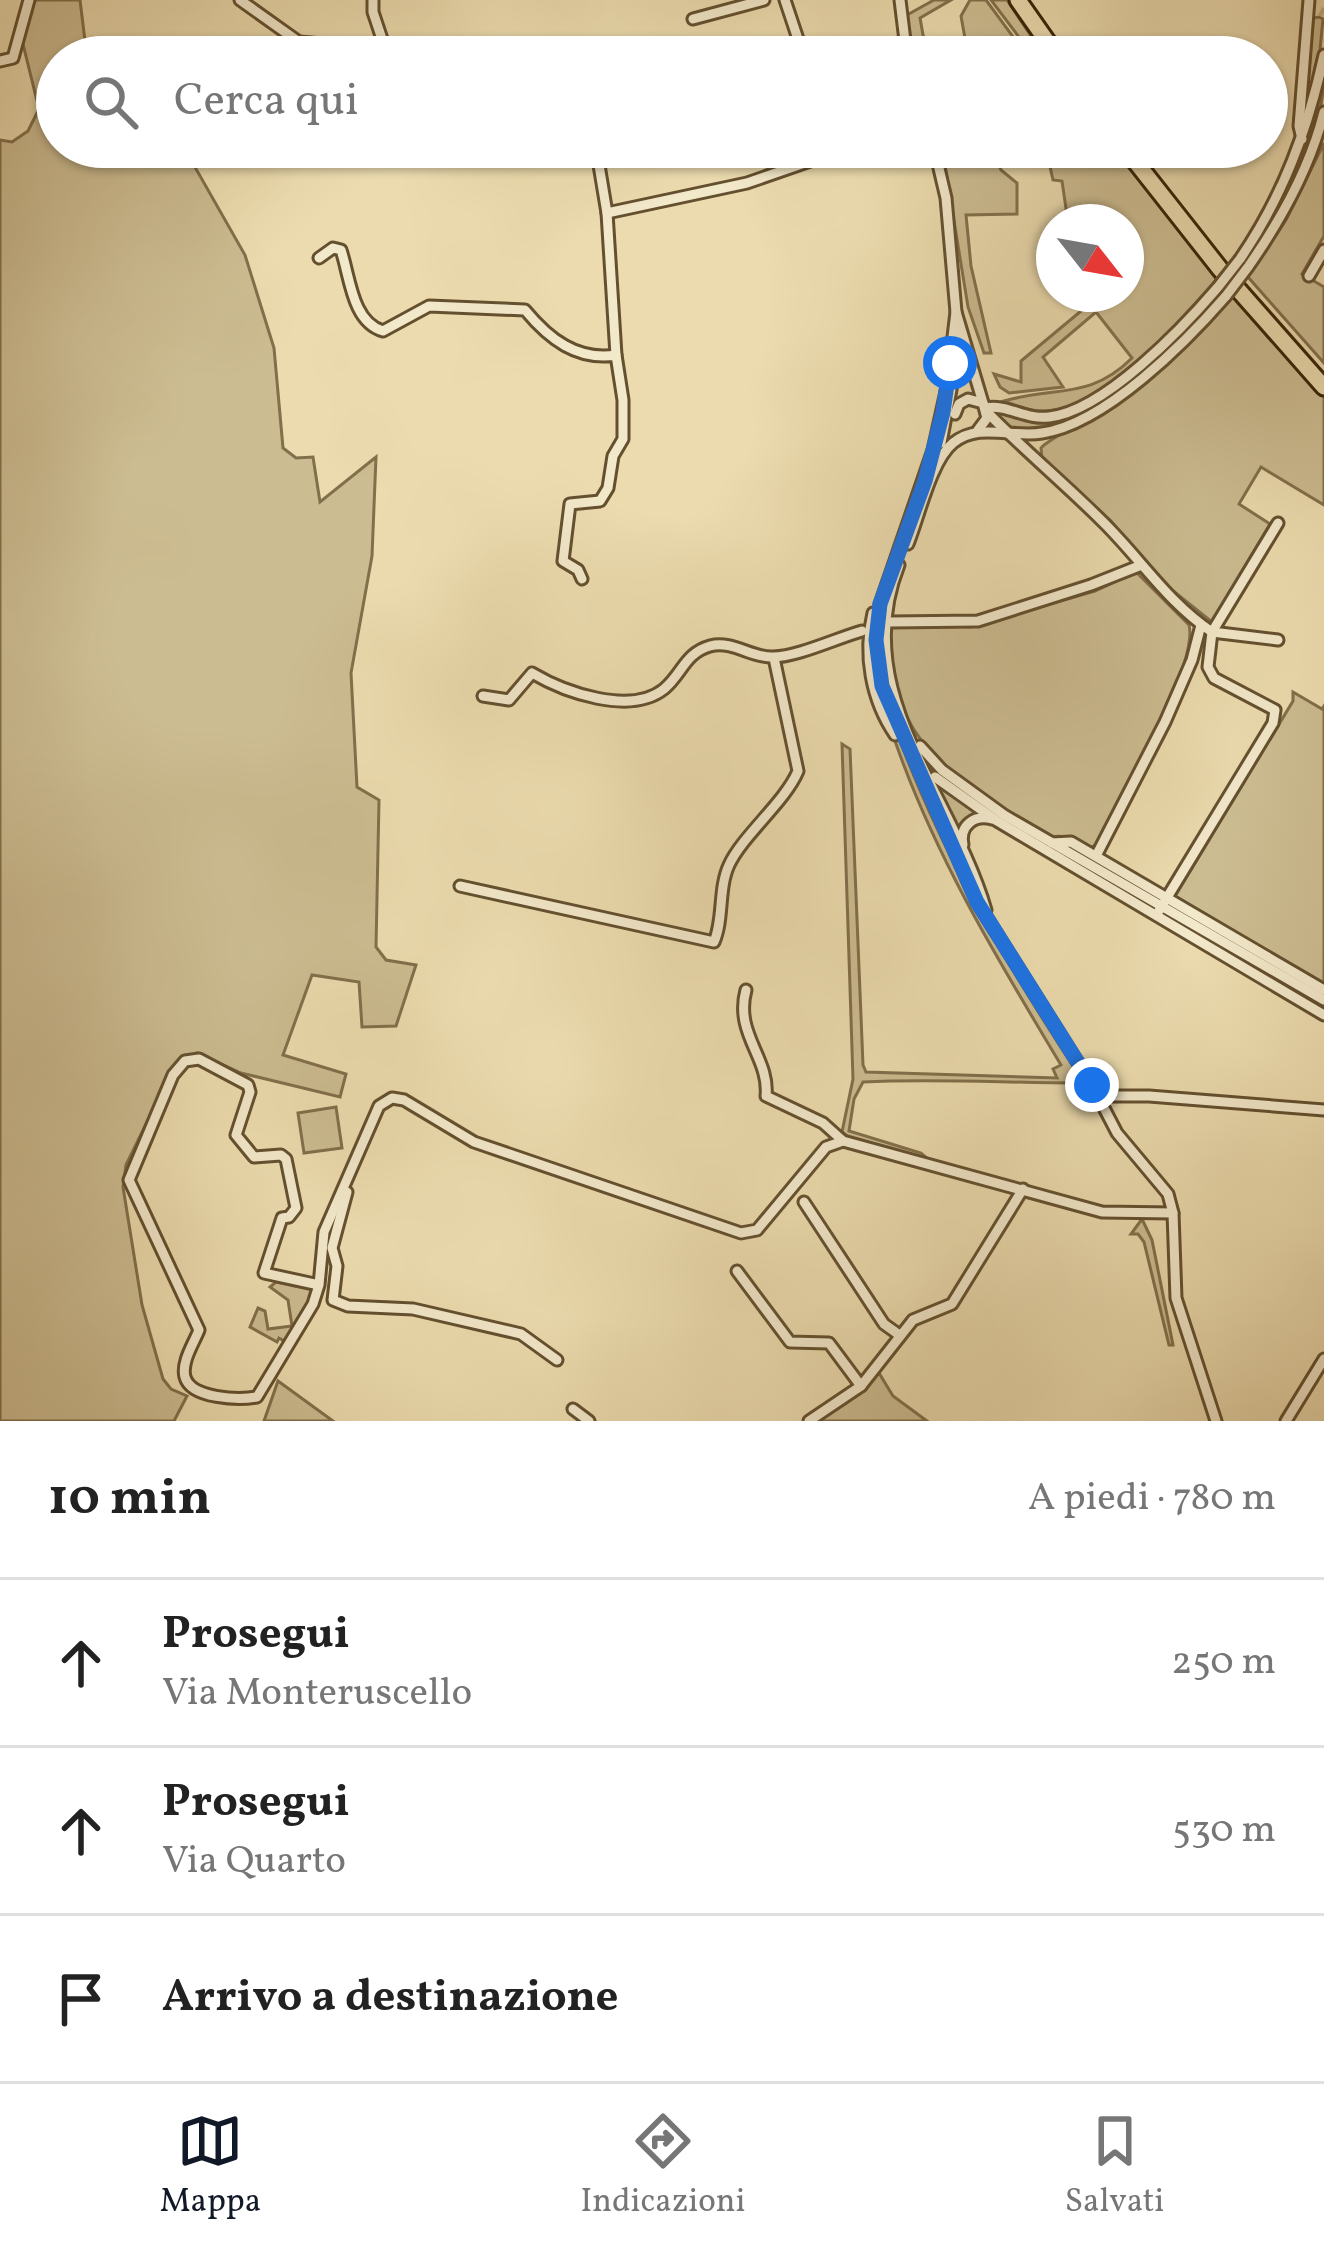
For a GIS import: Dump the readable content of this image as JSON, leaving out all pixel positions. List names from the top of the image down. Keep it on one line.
{"north":"bottom right","page":{"search":"Cerca qui","heading":["10 min","A piedi · 780 m"],"list":[["Prosegui","Via Monteruscello","250 m"],["Prosegui","Via Quarto","530 m"],"Arrivo a destinazione"],"nav":["Mappa","Indicazioni","Salvati"]}}
